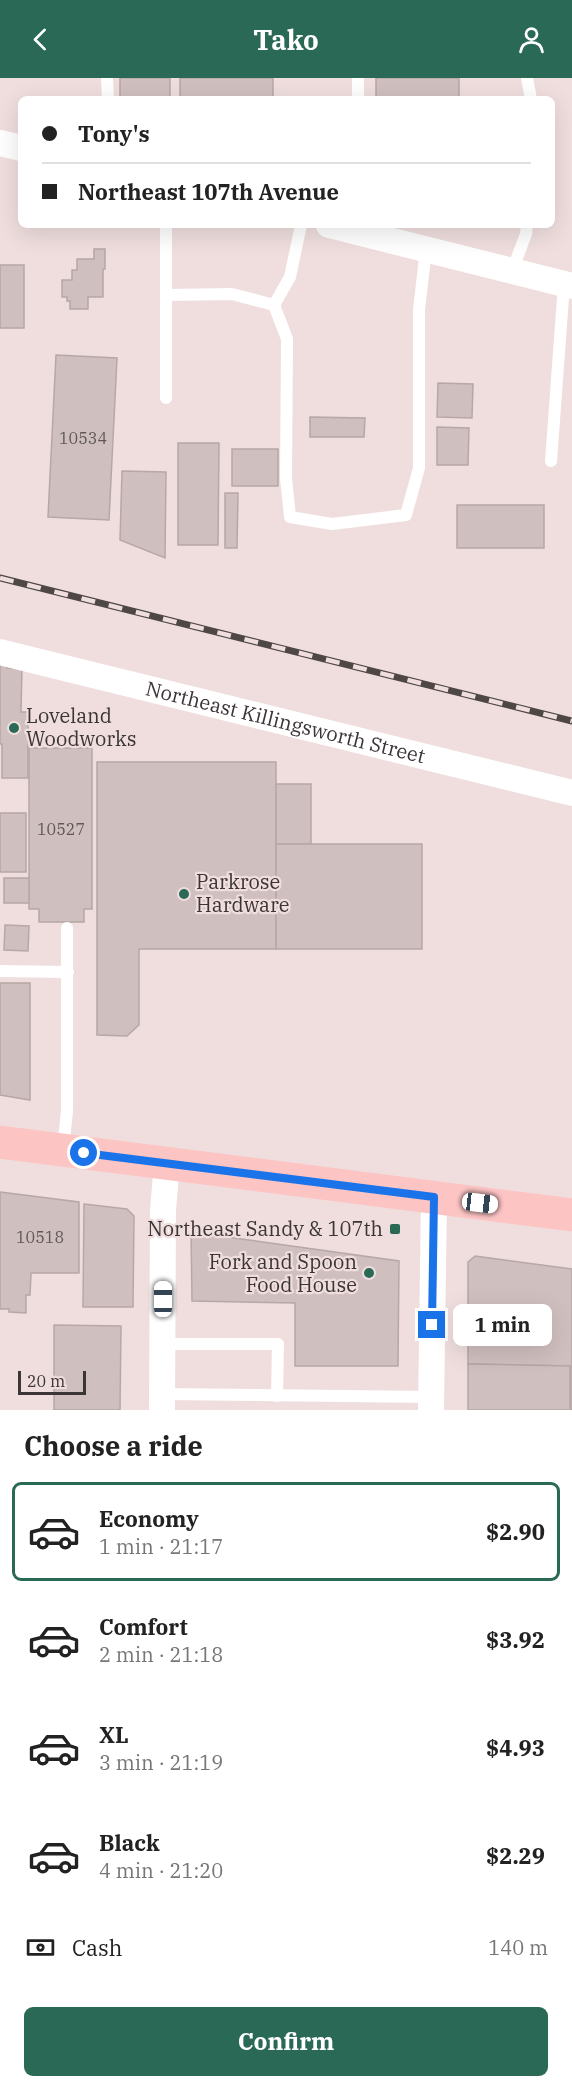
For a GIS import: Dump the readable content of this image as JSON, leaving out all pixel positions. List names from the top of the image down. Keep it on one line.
{"streets":{"street":["Northeast Killingsworth Street"]},"places":{"other":["Loveland Woodworks","Parkrose Hardware","Fork and Spoon Food House"],"transit":["Northeast Sandy & 107th"]},"house_numbers":["10534","10527","10518"],"scale_bar":"20 m","page":{"header":"Tako","banner":["Tony's","Northeast 107th Avenue"],"bubble":"1 min","scale":"20 m","heading":"Choose a ride","list":[{"name":"Economy","note":"1 min · 21:17","value":"$2.90"},{"name":"Comfort","note":"2 min · 21:18","value":"$3.92"},{"name":"XL","note":"3 min · 21:19","value":"$4.93"},{"name":"Black","note":"4 min · 21:20","value":"$2.29"}],"pay":["Cash","140 m"],"buttons":"Confirm"}}
